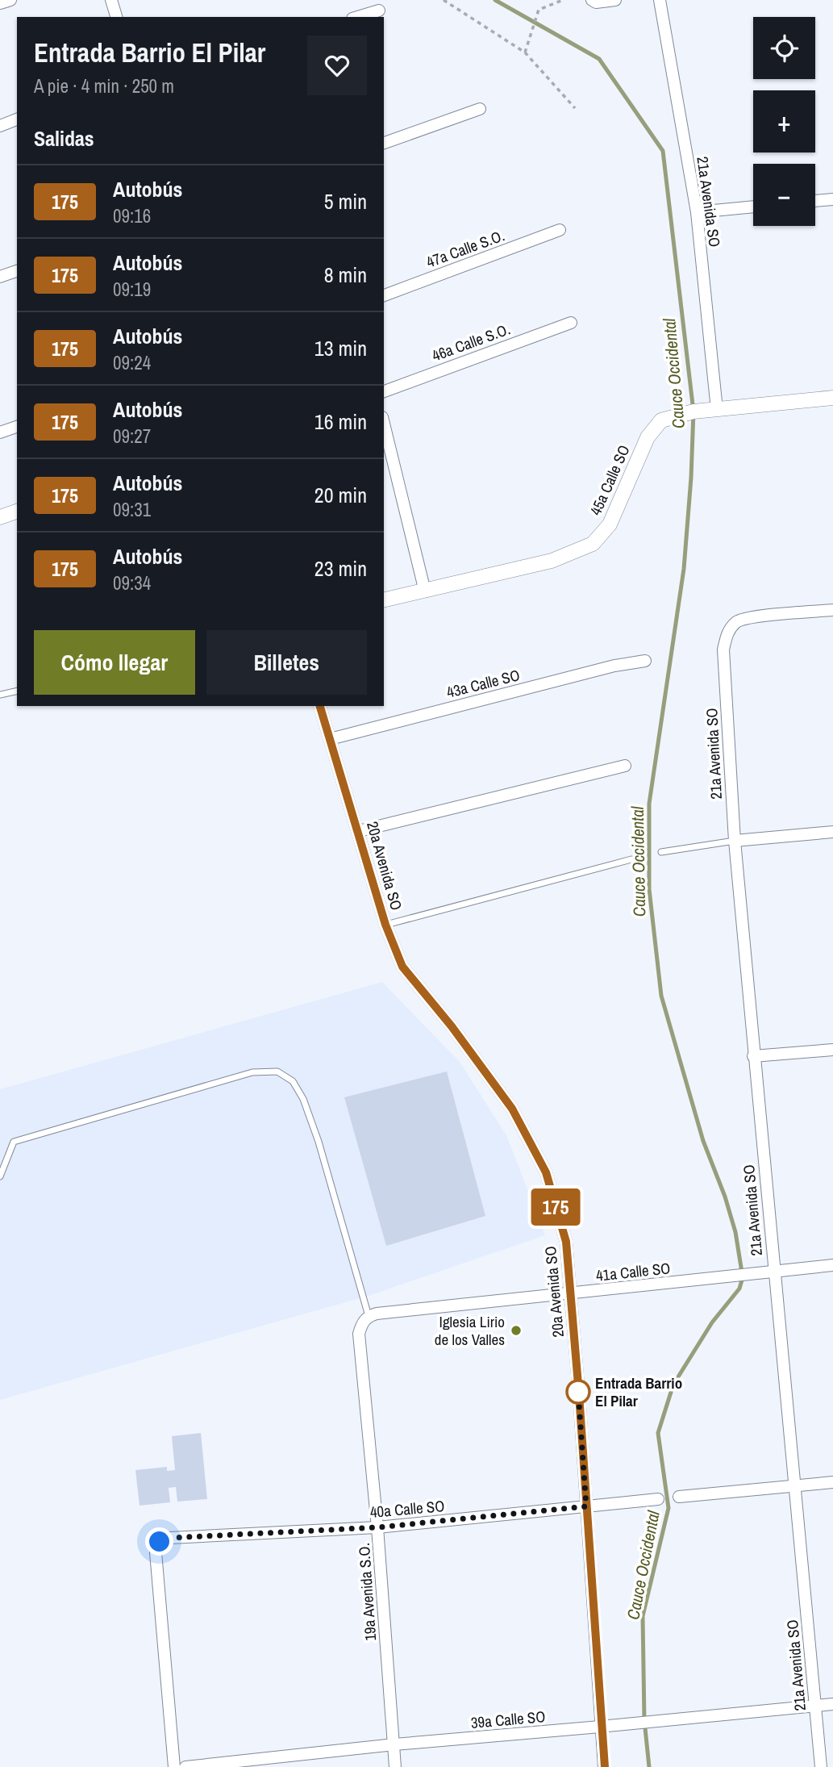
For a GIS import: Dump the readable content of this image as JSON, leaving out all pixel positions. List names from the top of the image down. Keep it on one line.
{"streets":{"street":["21a Avenida SO","47a Calle S.O.","46a Calle S.O.","45a Calle SO","43a Calle SO","20a Avenida SO","41a Calle SO","40a Calle SO","19a Avenida S.O.","39a Calle SO"]},"crossings":[["21a Avenida SO","45a Calle SO"],["21a Avenida SO","41a Calle SO"],["21a Avenida SO","39a Calle SO"],["43a Calle SO","20a Avenida SO"],["20a Avenida SO","41a Calle SO"],["20a Avenida SO","40a Calle SO"],["20a Avenida SO","39a Calle SO"],["41a Calle SO","19a Avenida S.O."],["40a Calle SO","19a Avenida S.O."],["19a Avenida S.O.","39a Calle SO"]],"water":["Cauce Occidental"],"places":["Iglesia Lirio de los Valles","Entrada Barrio El Pilar"],"lines":["bus line 175"],"page":{"on_map":"175","map_buttons":["+","−"],"heading":[["Entrada Barrio El Pilar","A pie · 4 min · 250 m"],"Salidas"],"list":[{"mark":"175","name":"Autobús","note":"09:16","value":"5 min"},{"mark":"175","name":"Autobús","note":"09:19","value":"8 min"},{"mark":"175","name":"Autobús","note":"09:24","value":"13 min"},{"mark":"175","name":"Autobús","note":"09:27","value":"16 min"},{"mark":"175","name":"Autobús","note":"09:31","value":"20 min"},{"mark":"175","name":"Autobús","note":"09:34","value":"23 min"}],"buttons":["Cómo llegar","Billetes"]}}
